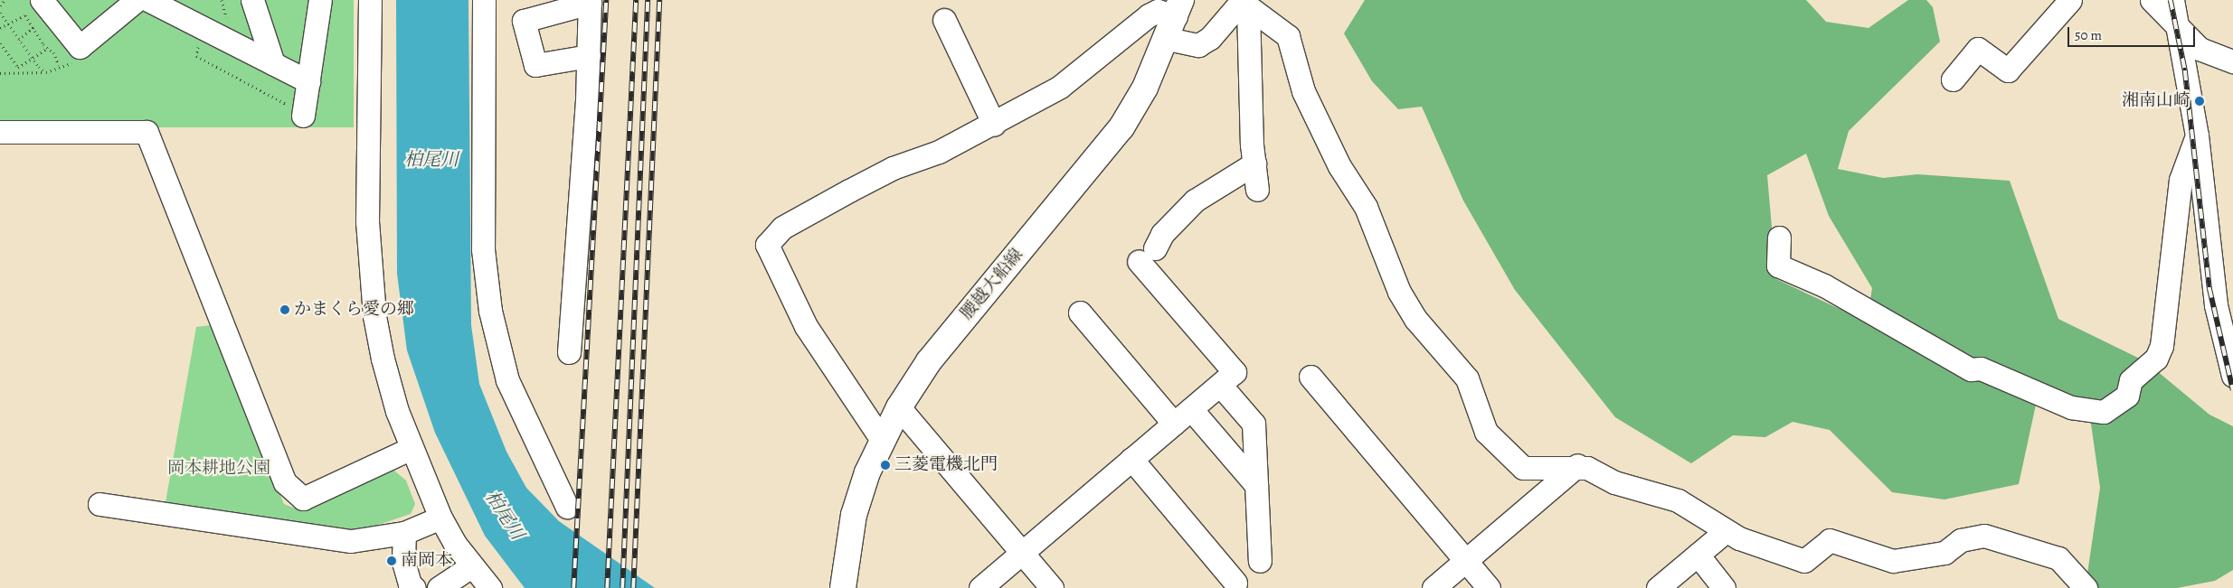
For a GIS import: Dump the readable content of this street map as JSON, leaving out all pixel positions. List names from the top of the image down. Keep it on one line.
{"streets":{"main road":["腰越大船線"]},"water":["柏尾川"],"parks":["岡本耕地公園"],"places":["湘南山崎","かまくら愛の郷","三菱電機北門","南岡本"],"scale_bar":"50 m"}
